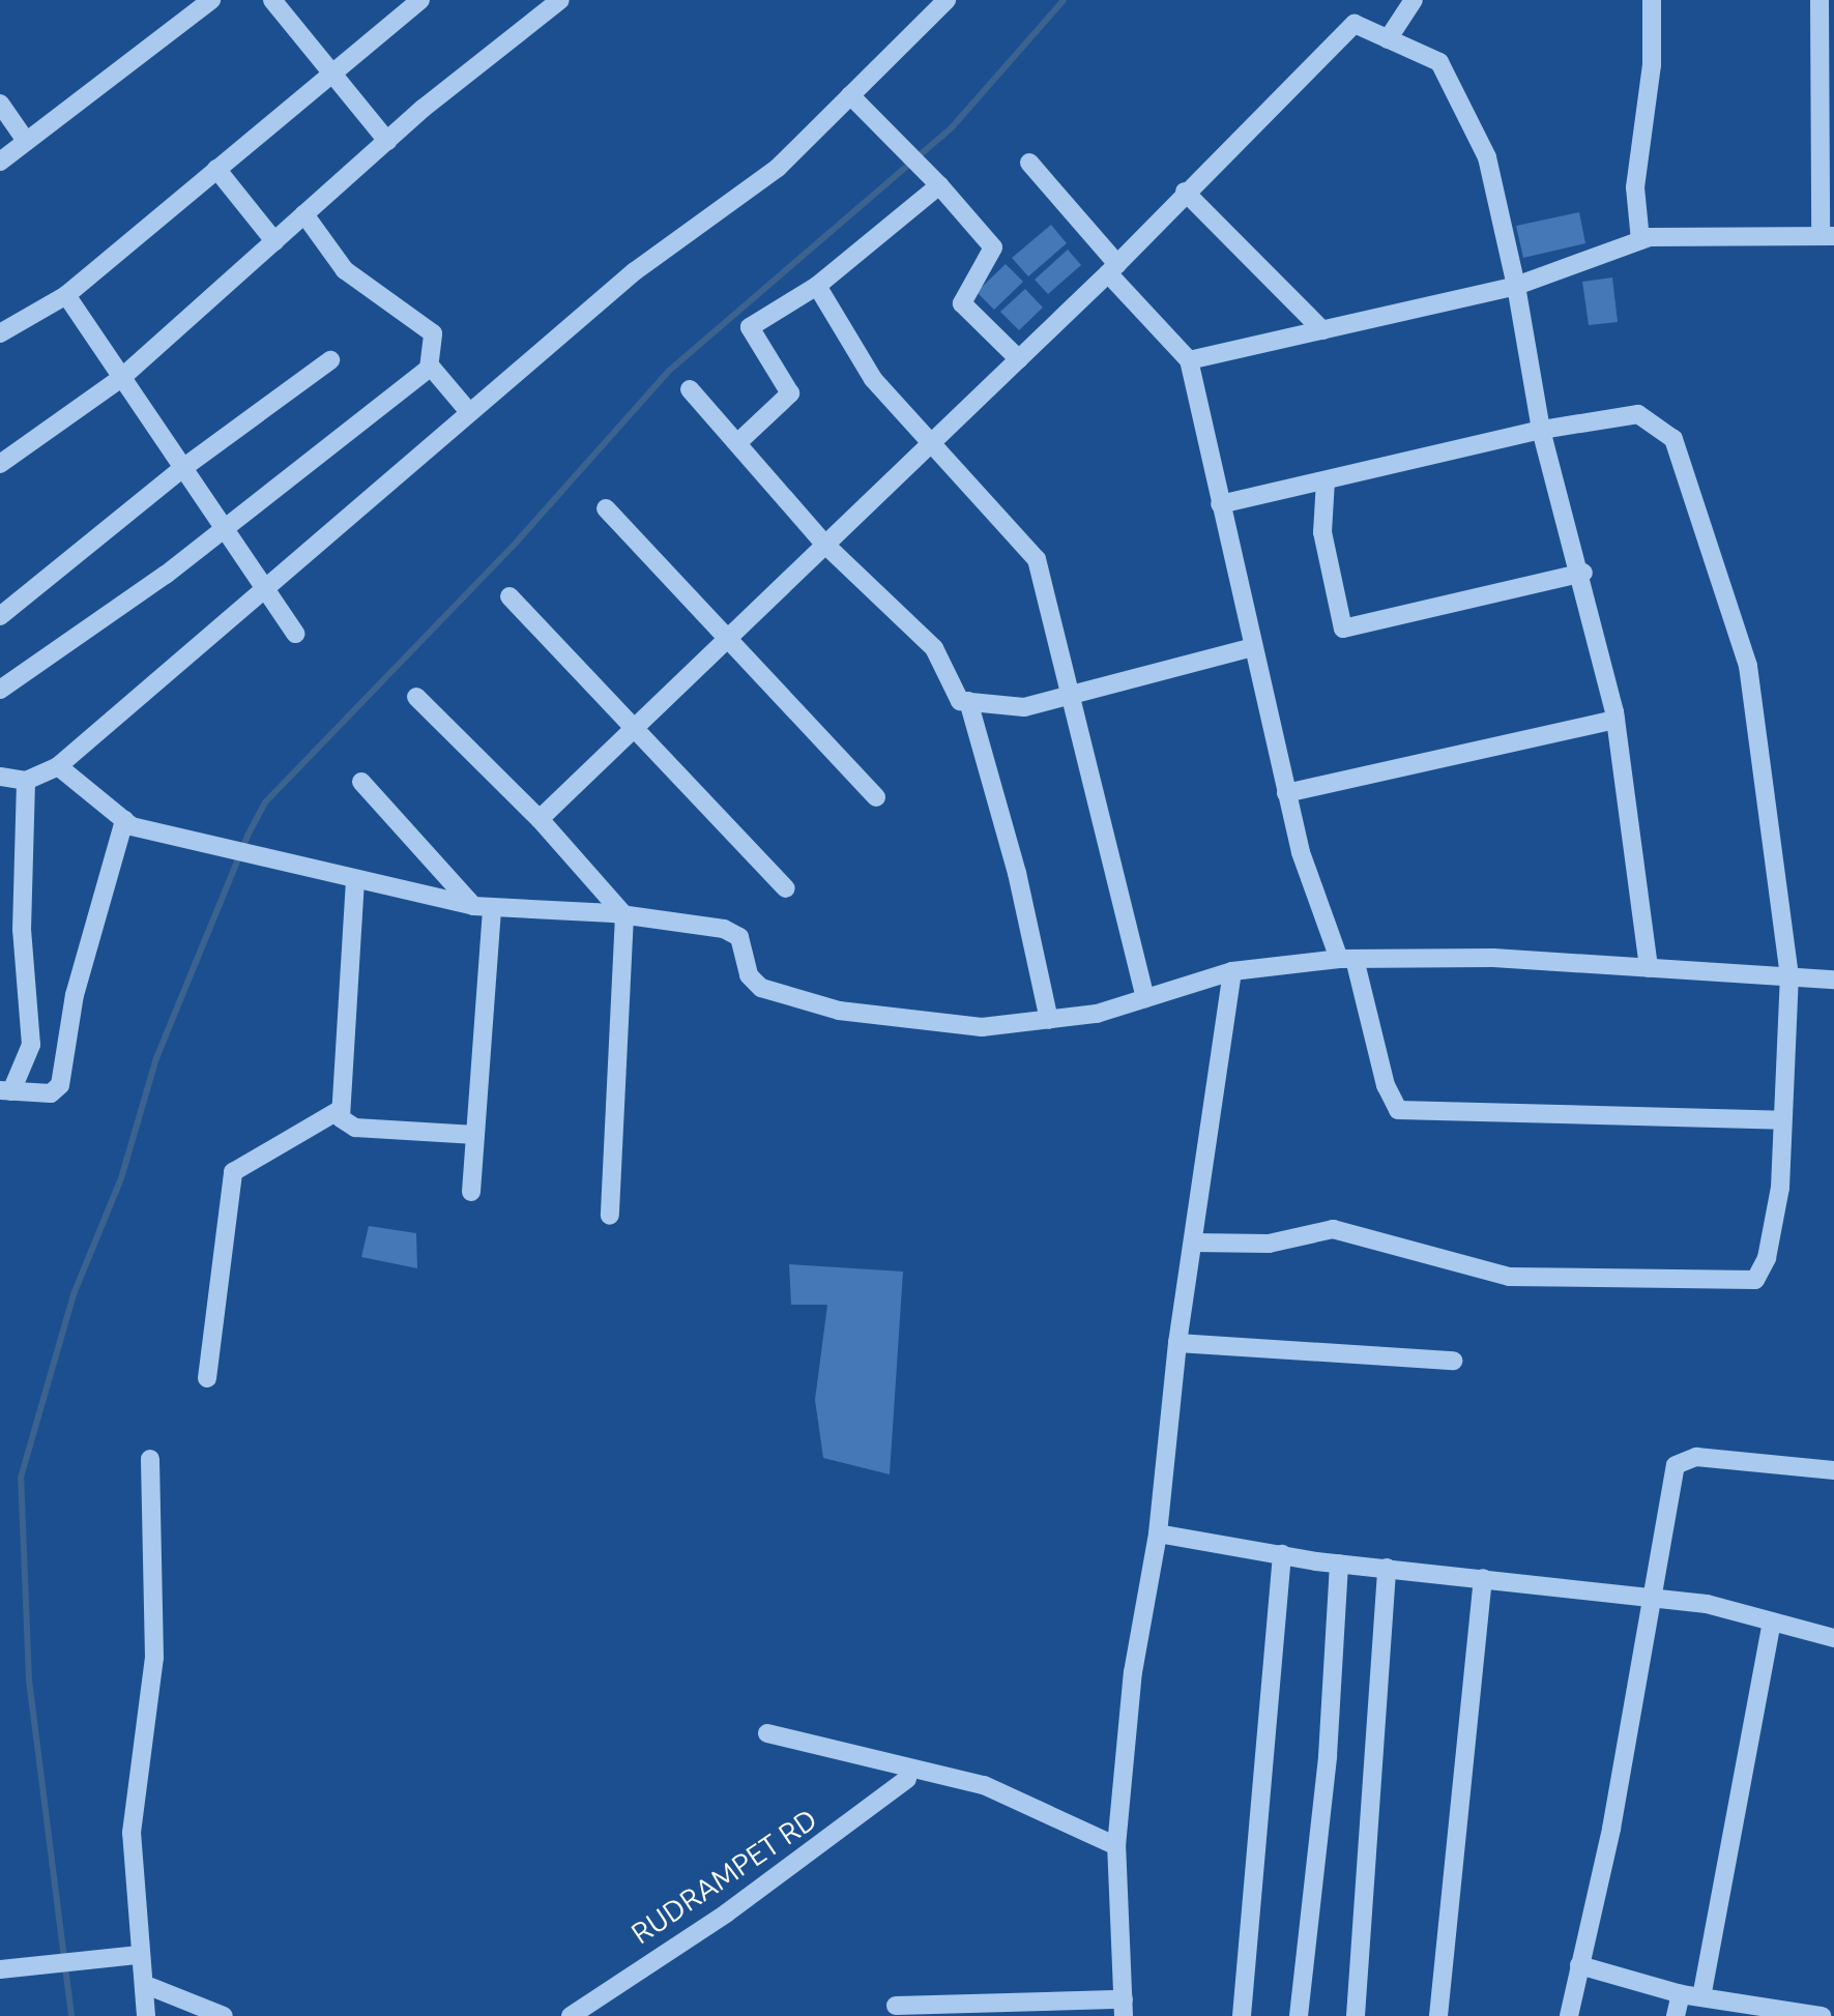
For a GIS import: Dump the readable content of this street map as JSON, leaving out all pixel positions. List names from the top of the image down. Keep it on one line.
{"streets":{"street":["RUDRAMPET RD"]}}
